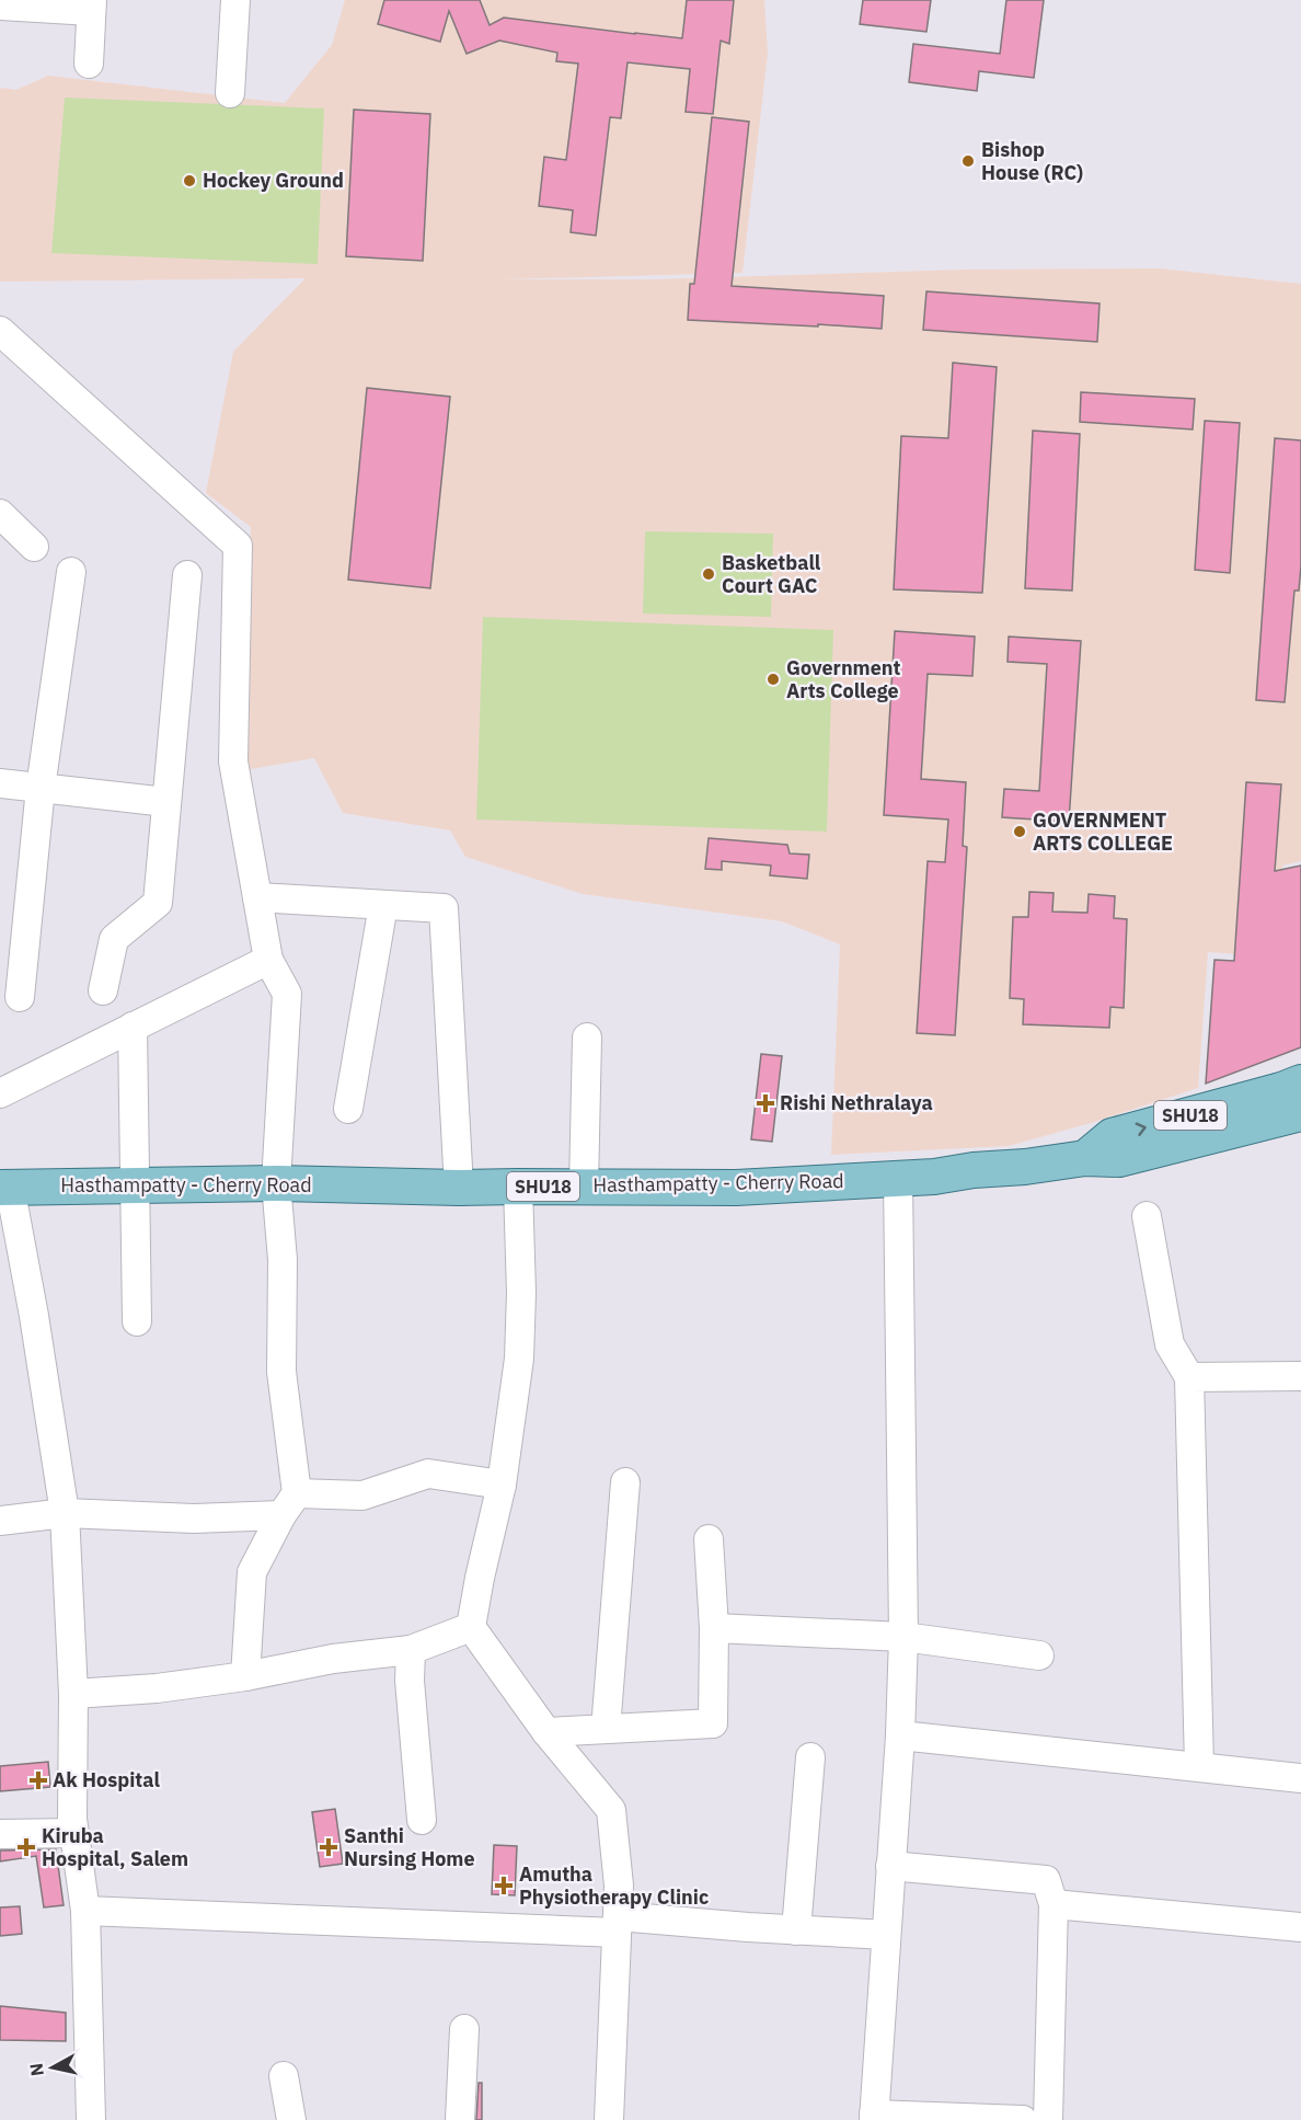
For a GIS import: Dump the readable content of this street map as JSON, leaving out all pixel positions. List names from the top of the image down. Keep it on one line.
{"streets":{"main road":["SHU18","Hasthampatty - Cherry Road"]},"crossings":[["SHU18","Hasthampatty - Cherry Road"]],"places":{"other":["Bishop House (RC)","Hockey Ground","Basketball Court GAC","Government Arts College","GOVERNMENT ARTS COLLEGE"],"health":["Rishi Nethralaya","Ak Hospital","Kiruba Hospital, Salem","Santhi Nursing Home","Amutha Physiotherapy Clinic"]},"north":"left"}
